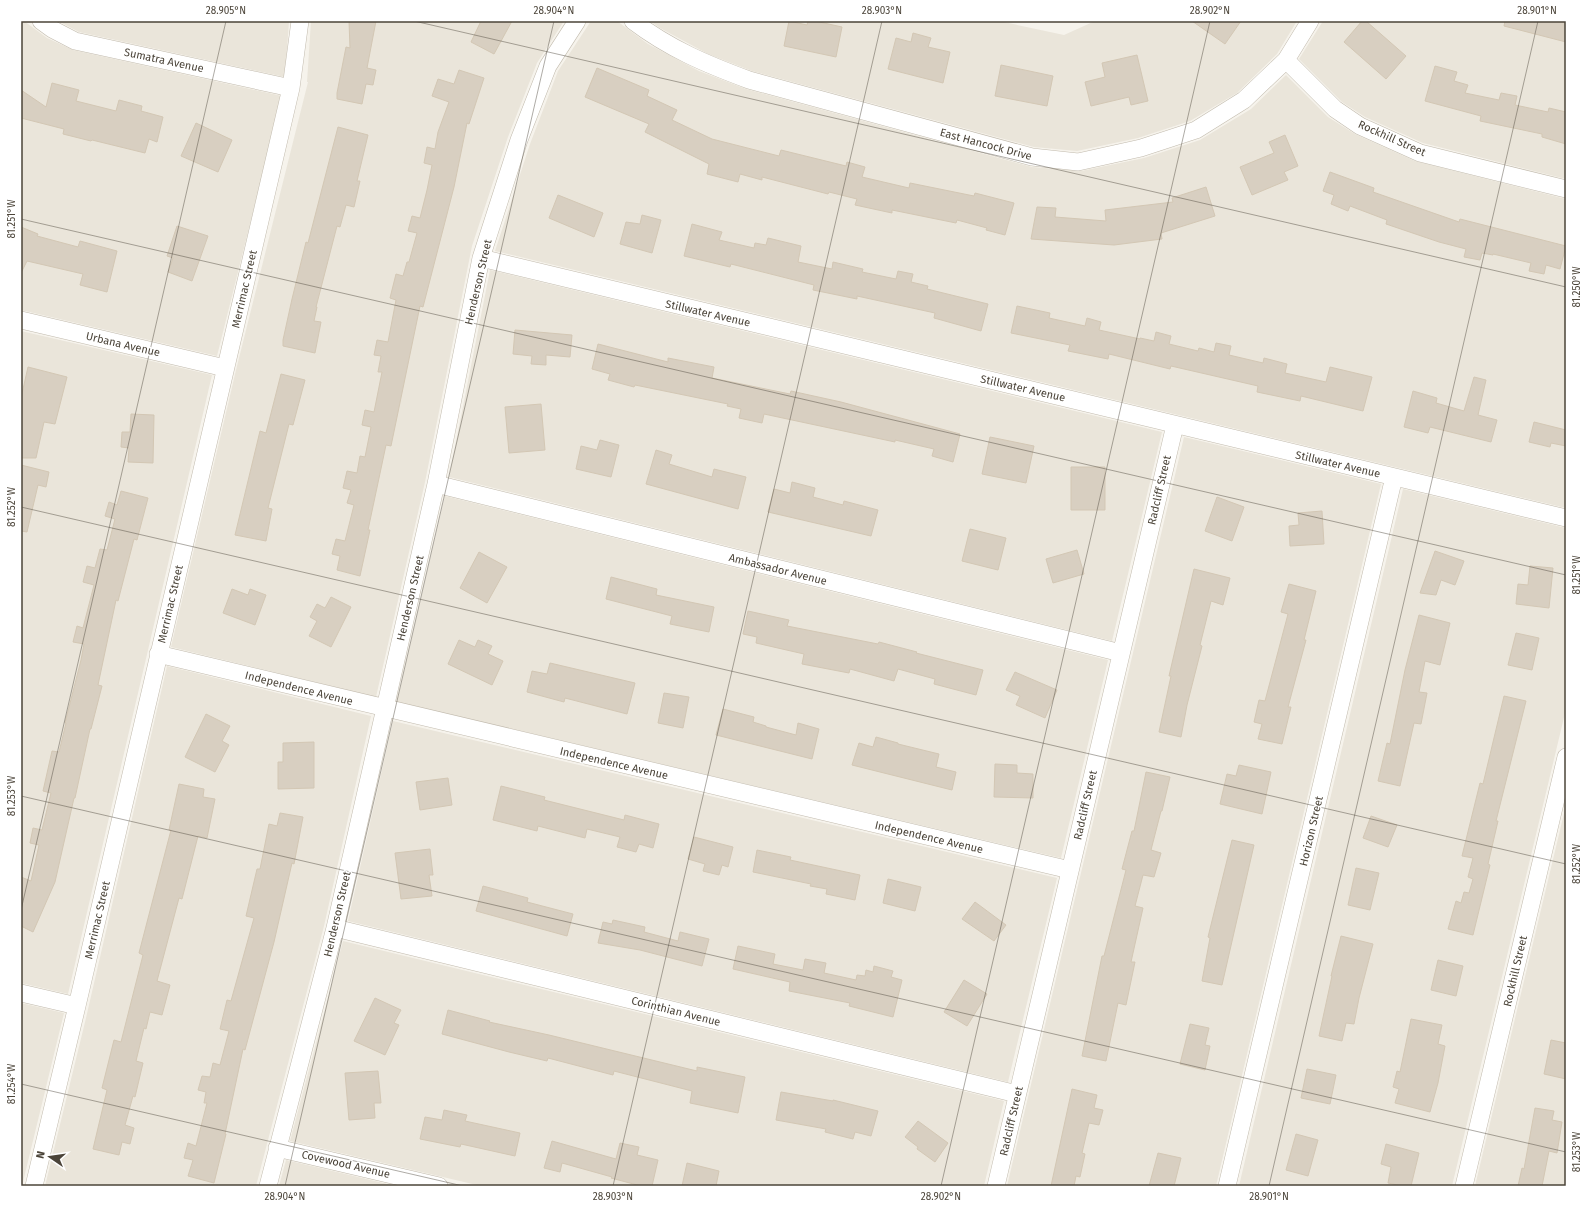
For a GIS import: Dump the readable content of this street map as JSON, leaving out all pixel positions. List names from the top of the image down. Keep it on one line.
{"streets":{"street":["Sumatra Avenue","Rockhill Street","East Hancock Drive","Henderson Street","Merrimac Street","Stillwater Avenue","Urbana Avenue","Radcliff Street","Ambassador Avenue","Independence Avenue","Horizon Street","Corinthian Avenue","Covewood Avenue"]},"crossings":[["Sumatra Avenue","Merrimac Street"],["Rockhill Street","East Hancock Drive"],["Henderson Street","Stillwater Avenue"],["Henderson Street","Ambassador Avenue"],["Henderson Street","Independence Avenue"],["Henderson Street","Corinthian Avenue"],["Henderson Street","Covewood Avenue"],["Merrimac Street","Urbana Avenue"],["Merrimac Street","Independence Avenue"],["Stillwater Avenue","Radcliff Street"],["Stillwater Avenue","Horizon Street"],["Radcliff Street","Ambassador Avenue"],["Radcliff Street","Independence Avenue"],["Radcliff Street","Corinthian Avenue"]],"north":"left","coordinates":["28.905°N","28.904°N","28.903°N","28.902°N","28.901°N","81.251°W","81.250°W","81.252°W","81.253°W","81.254°W"]}
